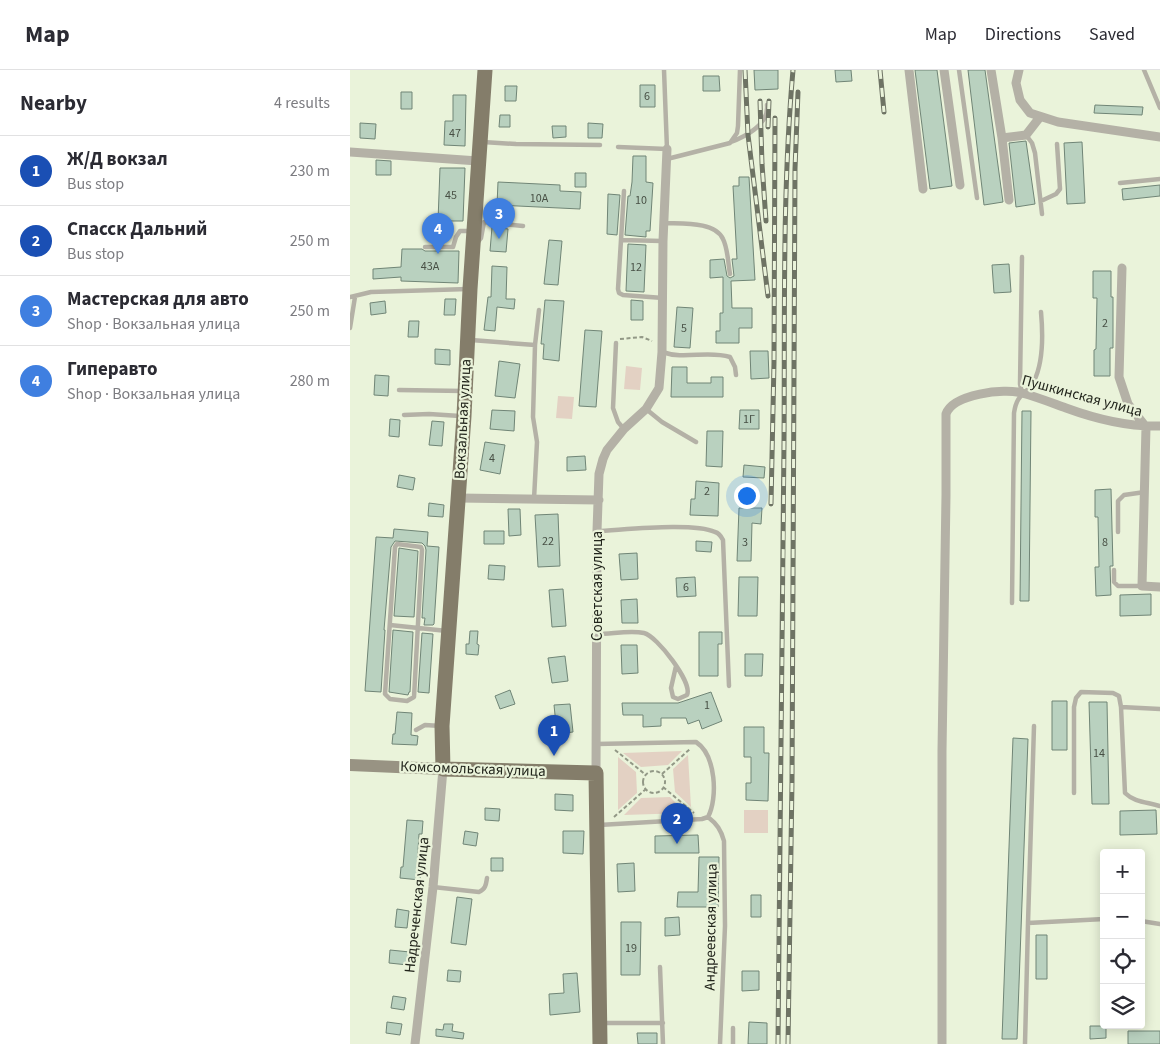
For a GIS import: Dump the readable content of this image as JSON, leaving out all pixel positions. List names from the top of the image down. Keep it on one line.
{"streets":{"main road":["Вокзальная улица","Советская улица","Комсомольская улица"],"street":["Пушкинская улица","Надреченская улица"],"lane":["Андреевская улица"]},"crossings":[["Вокзальная улица","Комсомольская улица"],["Вокзальная улица","Надреченская улица"],["Советская улица","Комсомольская улица"],["Комсомольская улица","Надреченская улица"]],"house_numbers":["6","47","45","10А","10","43А","12","2","5","1Г","4","2","22","3","8","6","1","14","19"],"page":{"header":"Map","nav":["Map","Directions","Saved"],"heading":["Nearby","4 results"],"list":[{"mark":"1","name":"Ж/Д вокзал","note":"Bus stop","value":"230 m"},{"mark":"2","name":"Спасск Дальний","note":"Bus stop","value":"250 m"},{"mark":"3","name":"Мастерская для авто","note":"Shop · Вокзальная улица","value":"250 m"},{"mark":"4","name":"Гиперавто","note":"Shop · Вокзальная улица","value":"280 m"}],"pins":["3","4","1","2"],"map_buttons":["+","−"]}}
